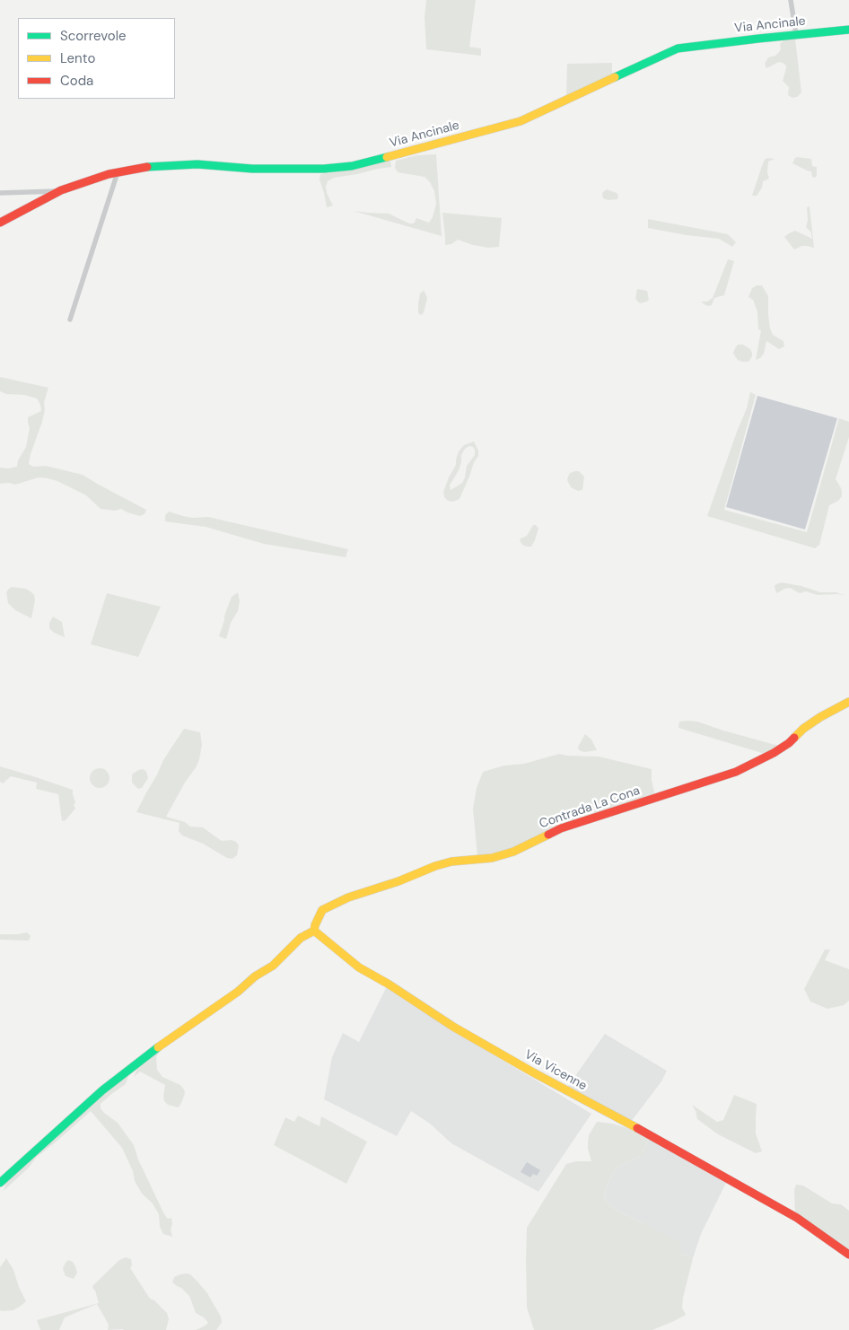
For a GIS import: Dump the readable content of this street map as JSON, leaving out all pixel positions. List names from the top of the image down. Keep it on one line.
{"streets":{"street":["Via Ancinale","Contrada La Cona","Via Vicenne"]},"crossings":[["Contrada La Cona","Via Vicenne"]],"legend":["Scorrevole","Lento","Coda"]}
